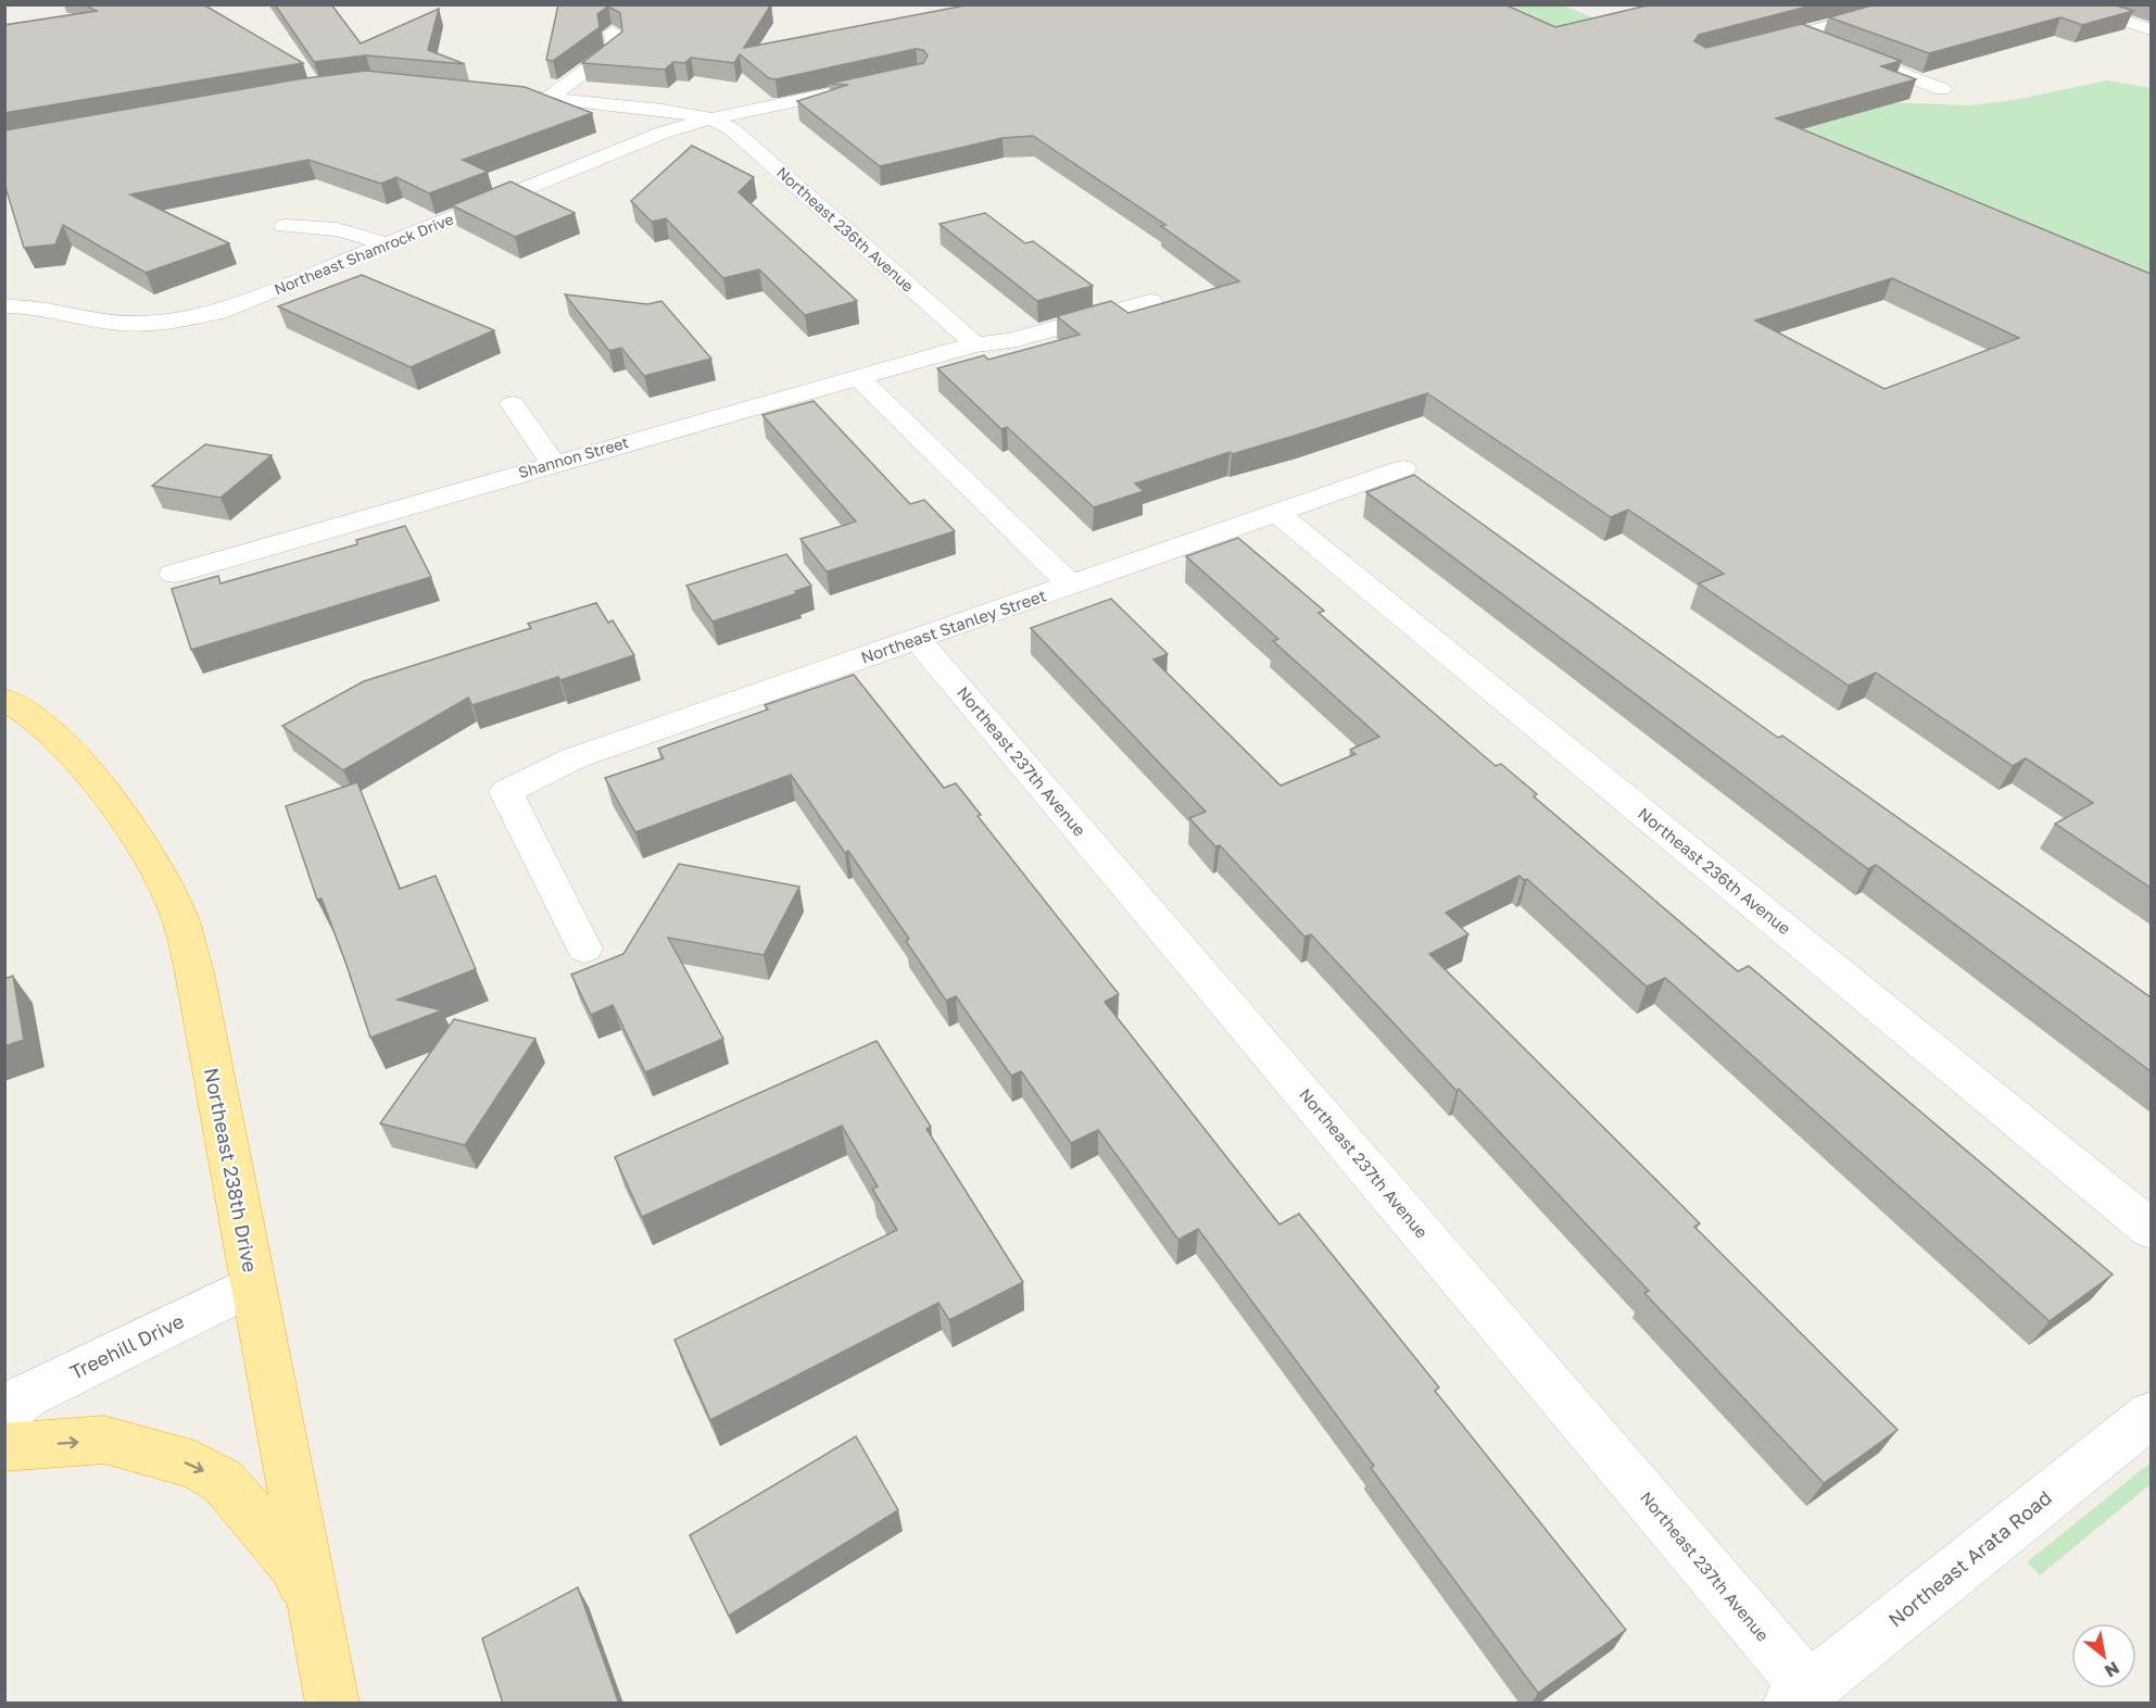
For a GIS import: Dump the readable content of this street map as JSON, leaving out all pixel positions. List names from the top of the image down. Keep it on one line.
{"streets":{"highway":["Northeast 238th Drive"],"street":["Northeast 236th Avenue","Northeast Shamrock Drive","Shannon Street","Northeast Stanley Street","Northeast 237th Avenue","Treehill Drive","Northeast Arata Road"]},"crossings":[["Northeast 236th Avenue","Northeast Shamrock Drive"],["Northeast 236th Avenue","Shannon Street"],["Northeast 236th Avenue","Northeast Stanley Street"],["Northeast Stanley Street","Northeast 237th Avenue"],["Northeast 237th Avenue","Northeast Arata Road"],["Northeast 238th Drive","Treehill Drive"]],"north":"bottom right"}
